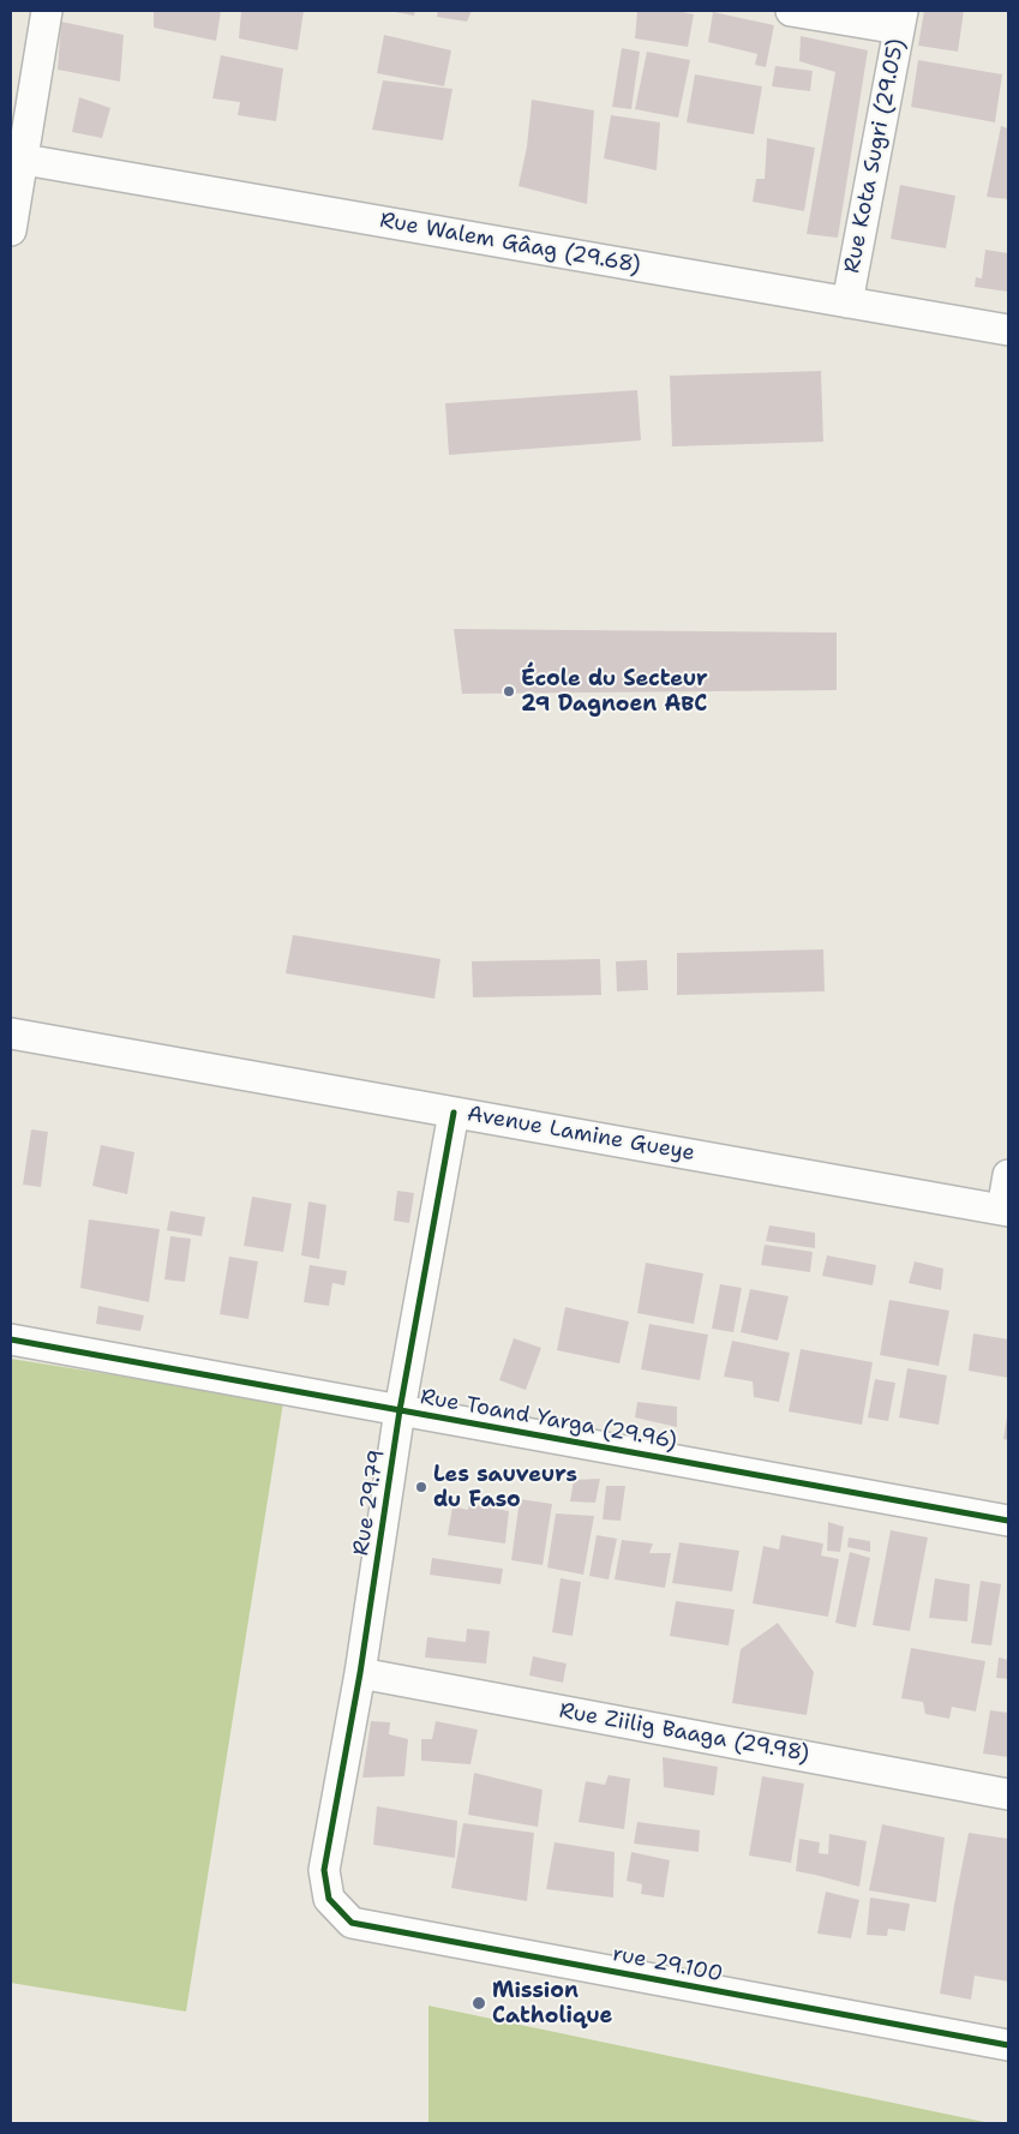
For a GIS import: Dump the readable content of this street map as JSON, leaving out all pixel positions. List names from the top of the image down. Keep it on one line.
{"streets":{"street":["Rue Kota Sugri (29.05)","Rue Walem Gâag (29.68)","Avenue Lamine Gueye","Rue Toand Yarga (29.96)","Rue 29.79","Rue Ziilig Baaga (29.98)","rue 29.100"]},"crossings":[["Rue Kota Sugri (29.05)","Rue Walem Gâag (29.68)"],["Avenue Lamine Gueye","Rue 29.79"],["Rue Toand Yarga (29.96)","Rue 29.79"],["Rue 29.79","Rue Ziilig Baaga (29.98)"],["Rue 29.79","rue 29.100"]],"places":["École du Secteur 29 Dagnoen ABC","Les sauveurs du Faso","Mission Catholique"]}
